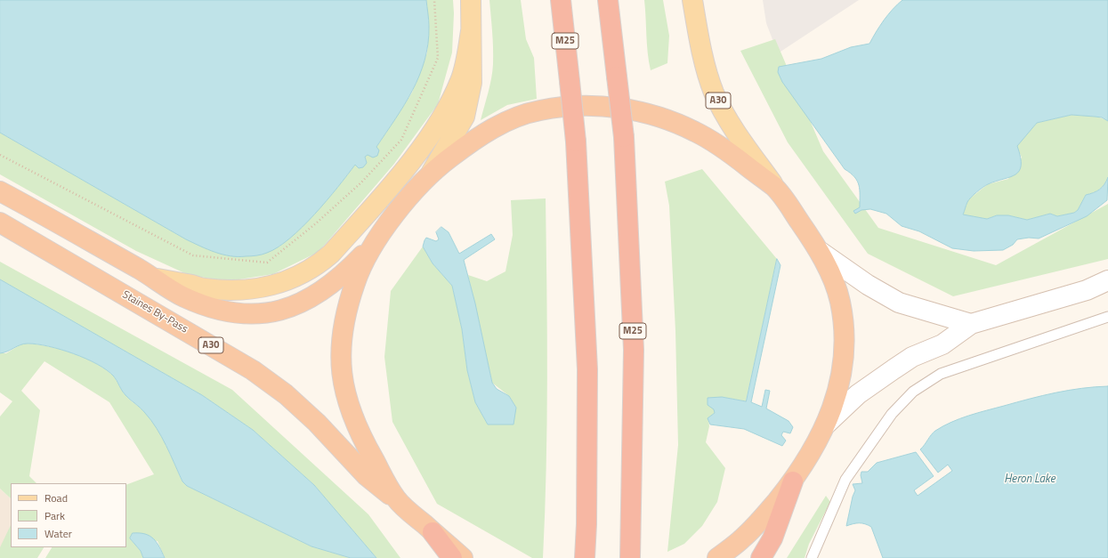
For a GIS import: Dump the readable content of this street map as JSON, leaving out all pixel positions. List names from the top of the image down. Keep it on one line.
{"streets":{"highway":["M25","A30","Staines By-Pass"]},"water":["Heron Lake"],"legend":["Road","Park","Water"]}
